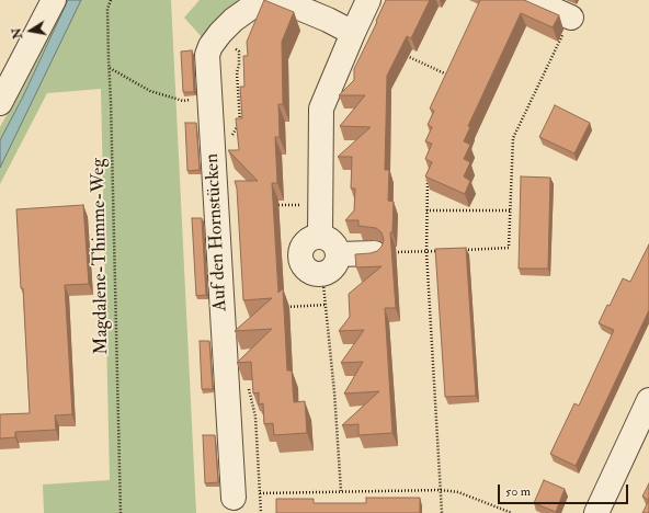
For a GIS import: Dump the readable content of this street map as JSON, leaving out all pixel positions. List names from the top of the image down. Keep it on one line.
{"streets":{"street":["Auf den Hornstücken"],"path":["Magdalene-Thimme-Weg"]},"scale_bar":"50 m","north":"left"}
